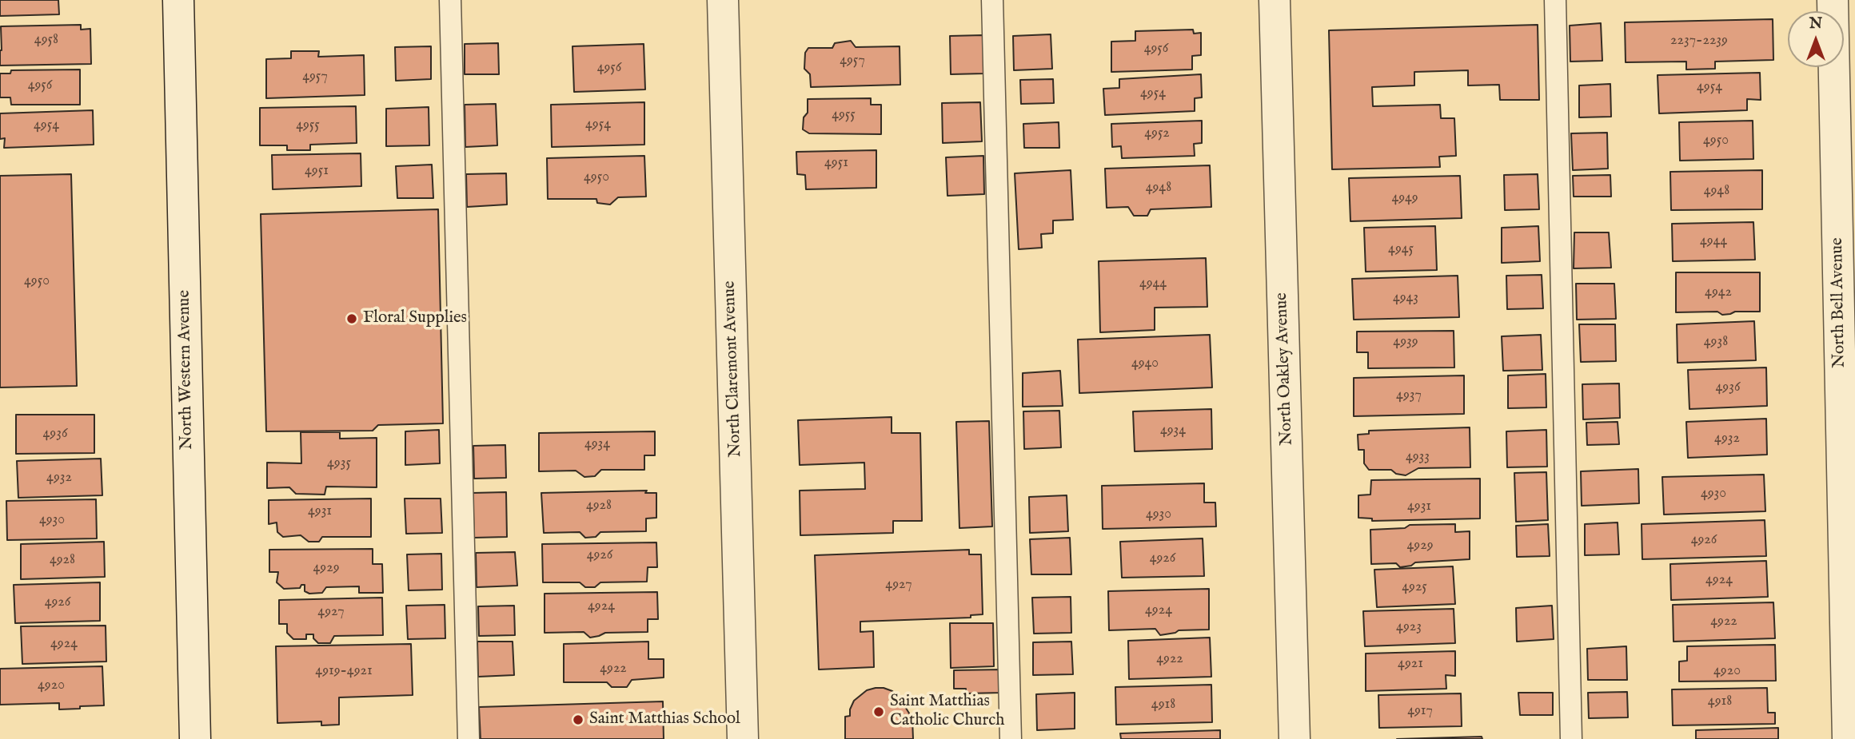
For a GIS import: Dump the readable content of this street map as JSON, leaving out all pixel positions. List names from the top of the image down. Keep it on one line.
{"streets":{"street":["North Bell Avenue","North Claremont Avenue","North Oakley Avenue","North Western Avenue"]},"places":["Floral Supplies","Saint Matthias Catholic Church","Saint Matthias School"],"house_numbers":["4958","2237-2239","4956","4957","4956","4957","4956","4954","4954","4955","4954","4954","4955","4952","4950","4951","4951","4950","4948","4948","4949","4944","4945","4950","4944","4942","4943","4939","4938","4940","4936","4937","4934","4936","4932","4934","4933","4935","4932","4930","4928","4931","4931","4930","4930","4926","4929","4926","4926","4928","4929","4924","4927","4925","4926","4924","4924","4927","4922","4923","4924","4922","4921","4922","4919-4921","4920","4920","4918","4918","4917"],"north":"top"}
